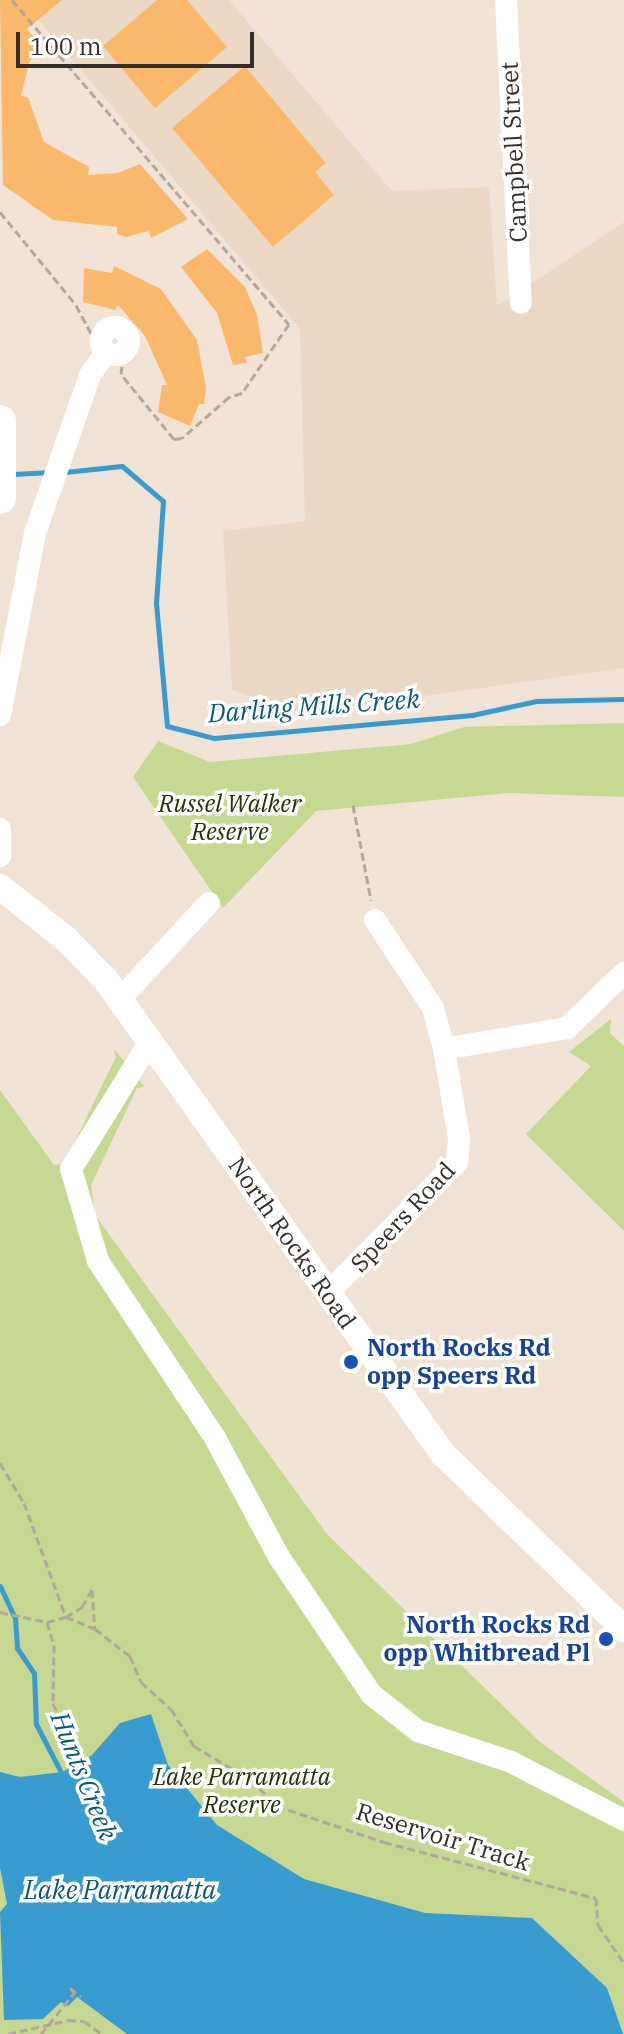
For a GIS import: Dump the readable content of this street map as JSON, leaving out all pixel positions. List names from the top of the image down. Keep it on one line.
{"streets":{"main road":["North Rocks Road"],"street":["Campbell Street","Speers Road"],"path":["Reservoir Track"]},"crossings":[["Speers Road","North Rocks Road"]],"water":["Darling Mills Creek","Hunts Creek","Lake Parramatta"],"parks":["Russel Walker Reserve","Lake Parramatta Reserve"],"places":["North Rocks Rd opp Speers Rd","North Rocks Rd opp Whitbread Pl"],"scale_bar":"100 m"}
